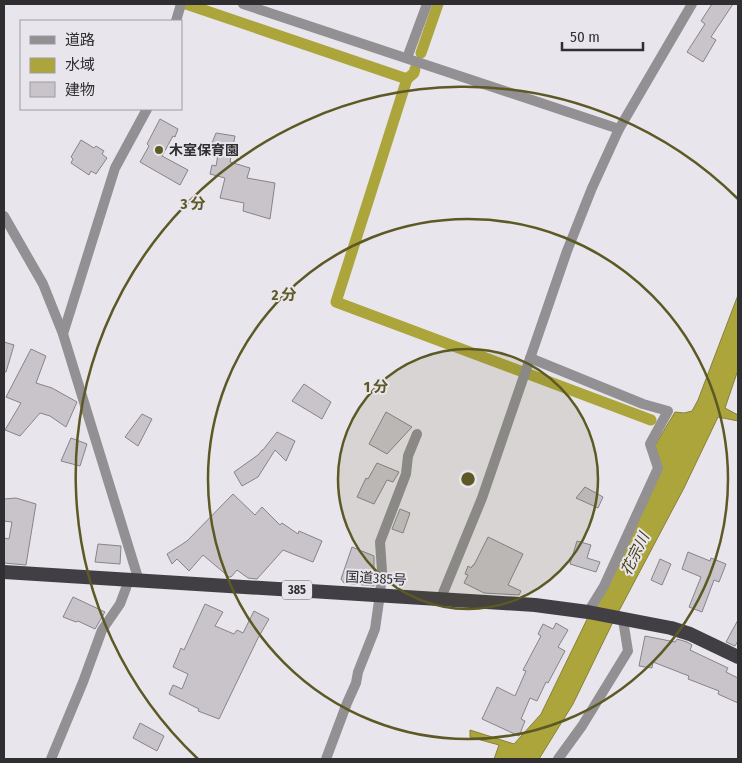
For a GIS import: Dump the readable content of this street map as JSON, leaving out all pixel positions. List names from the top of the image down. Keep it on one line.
{"streets":{"highway":["国道385号","385"]},"water":["花宗川"],"places":["木室保育園"],"legend":["道路","水域","建物"],"scale_bar":"50 m","rings":["3 分","2 分","1 分"]}
